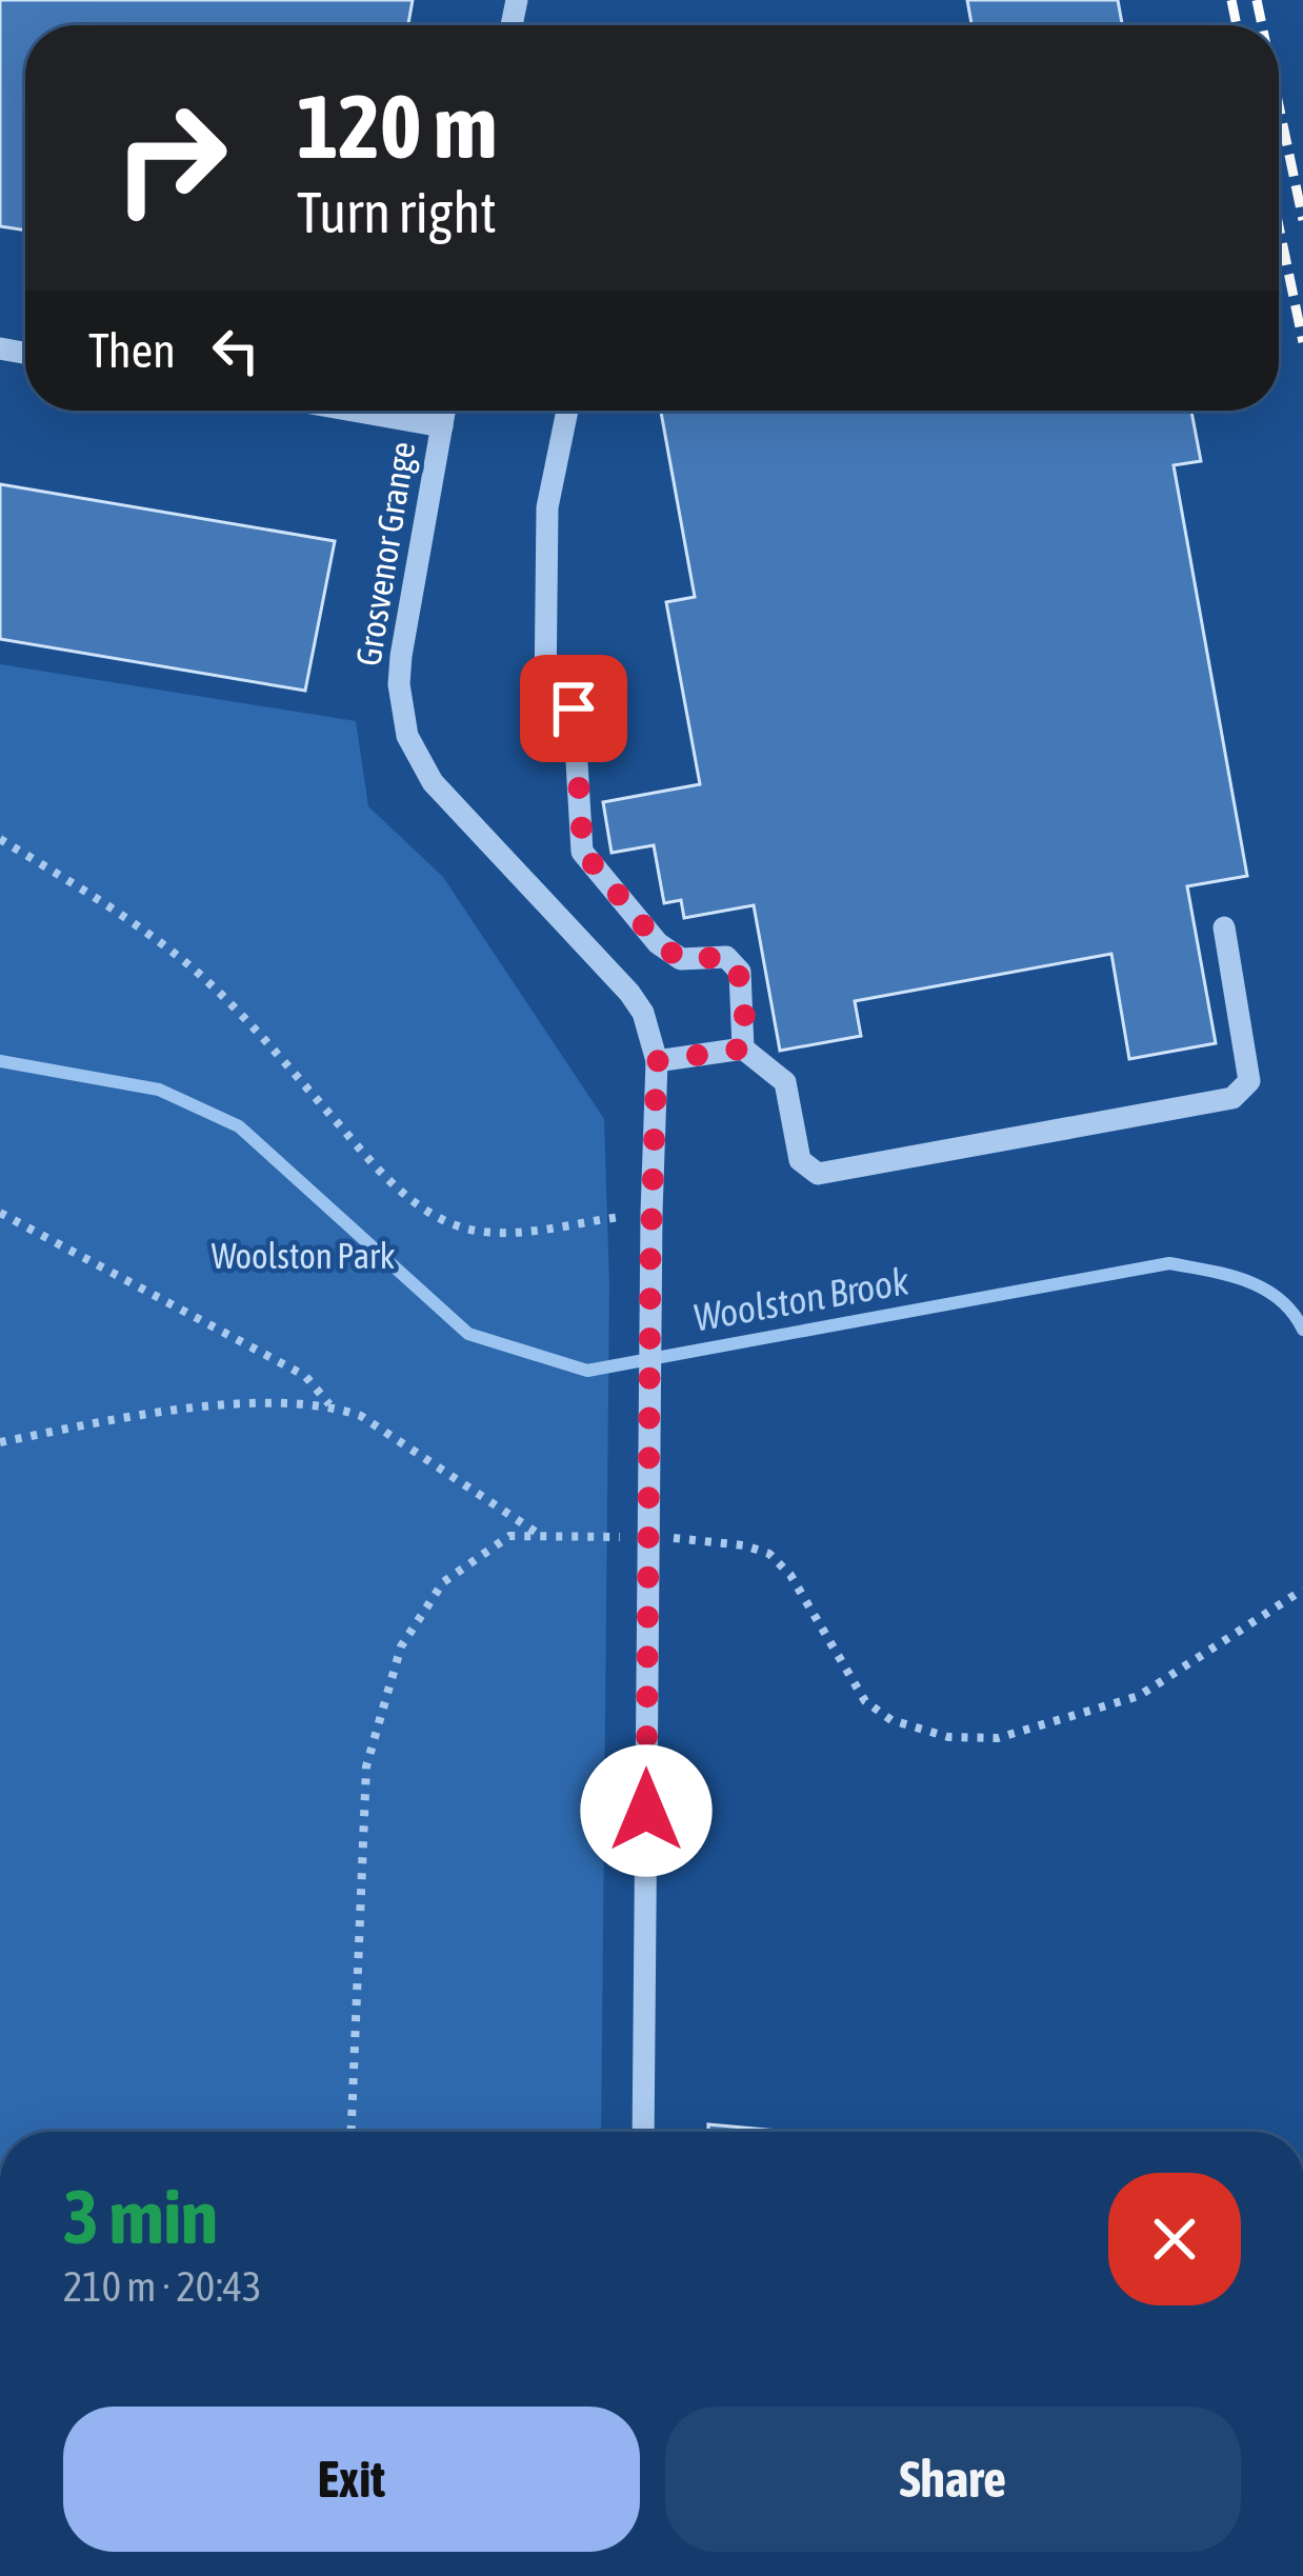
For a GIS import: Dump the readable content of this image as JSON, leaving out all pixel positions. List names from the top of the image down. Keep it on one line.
{"streets":{"street":["Grosvenor Grange"]},"water":["Woolston Brook"],"parks":["Woolston Park"],"page":{"turn":["120 m","Turn right"],"then":"Then","heading":["3 min","210 m · 20:43"],"buttons":["Exit","Share"]}}
